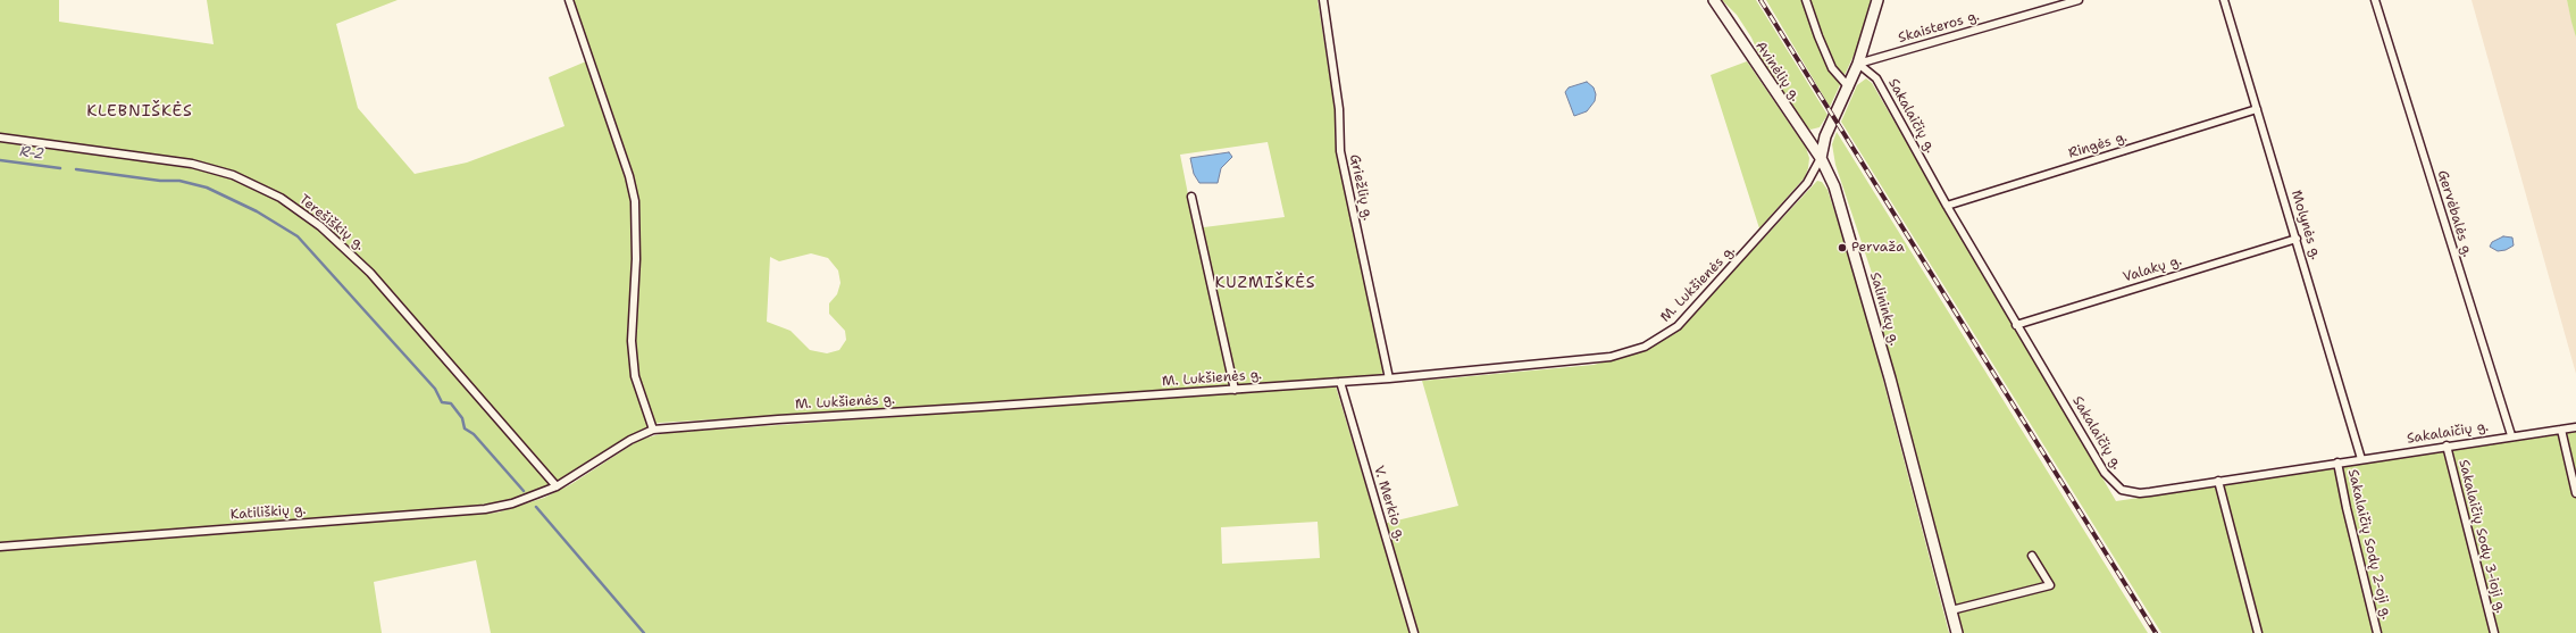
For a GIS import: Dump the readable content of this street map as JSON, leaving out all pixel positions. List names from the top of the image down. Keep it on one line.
{"streets":{"main road":["Avinėlių g.","Salininkų g."],"street":["Skaisteros g.","Sakalaičių g.","Ringės g.","Griežlių g.","Gervėbalės g.","Terešiškių g.","Molynės g.","Valakų g.","M. Lukšienės g.","V. Merkio g.","Katiliškių g.","Sakalaičių Sodų 3-ioji g.","Sakalaičių Sodų 2-oji g."]},"crossings":[["Skaisteros g.","Sakalaičių g."],["Avinėlių g.","M. Lukšienės g."],["Avinėlių g.","Salininkų g."],["Sakalaičių g.","Ringės g."],["Sakalaičių g.","Gervėbalės g."],["Sakalaičių g.","Molynės g."],["Sakalaičių g.","Valakų g."],["Sakalaičių g.","Sakalaičių Sodų 3-ioji g."],["Sakalaičių g.","Sakalaičių Sodų 2-oji g."],["Ringės g.","Molynės g."],["Griežlių g.","M. Lukšienės g."],["Terešiškių g.","M. Lukšienės g."],["Molynės g.","Valakų g."],["M. Lukšienės g.","Salininkų g."],["M. Lukšienės g.","V. Merkio g."],["M. Lukšienės g.","Katiliškių g."]],"districts":["KLEBNIŠKĖS","KUZMIŠKĖS"],"water":["R-2"],"places":["Pervaža"]}
